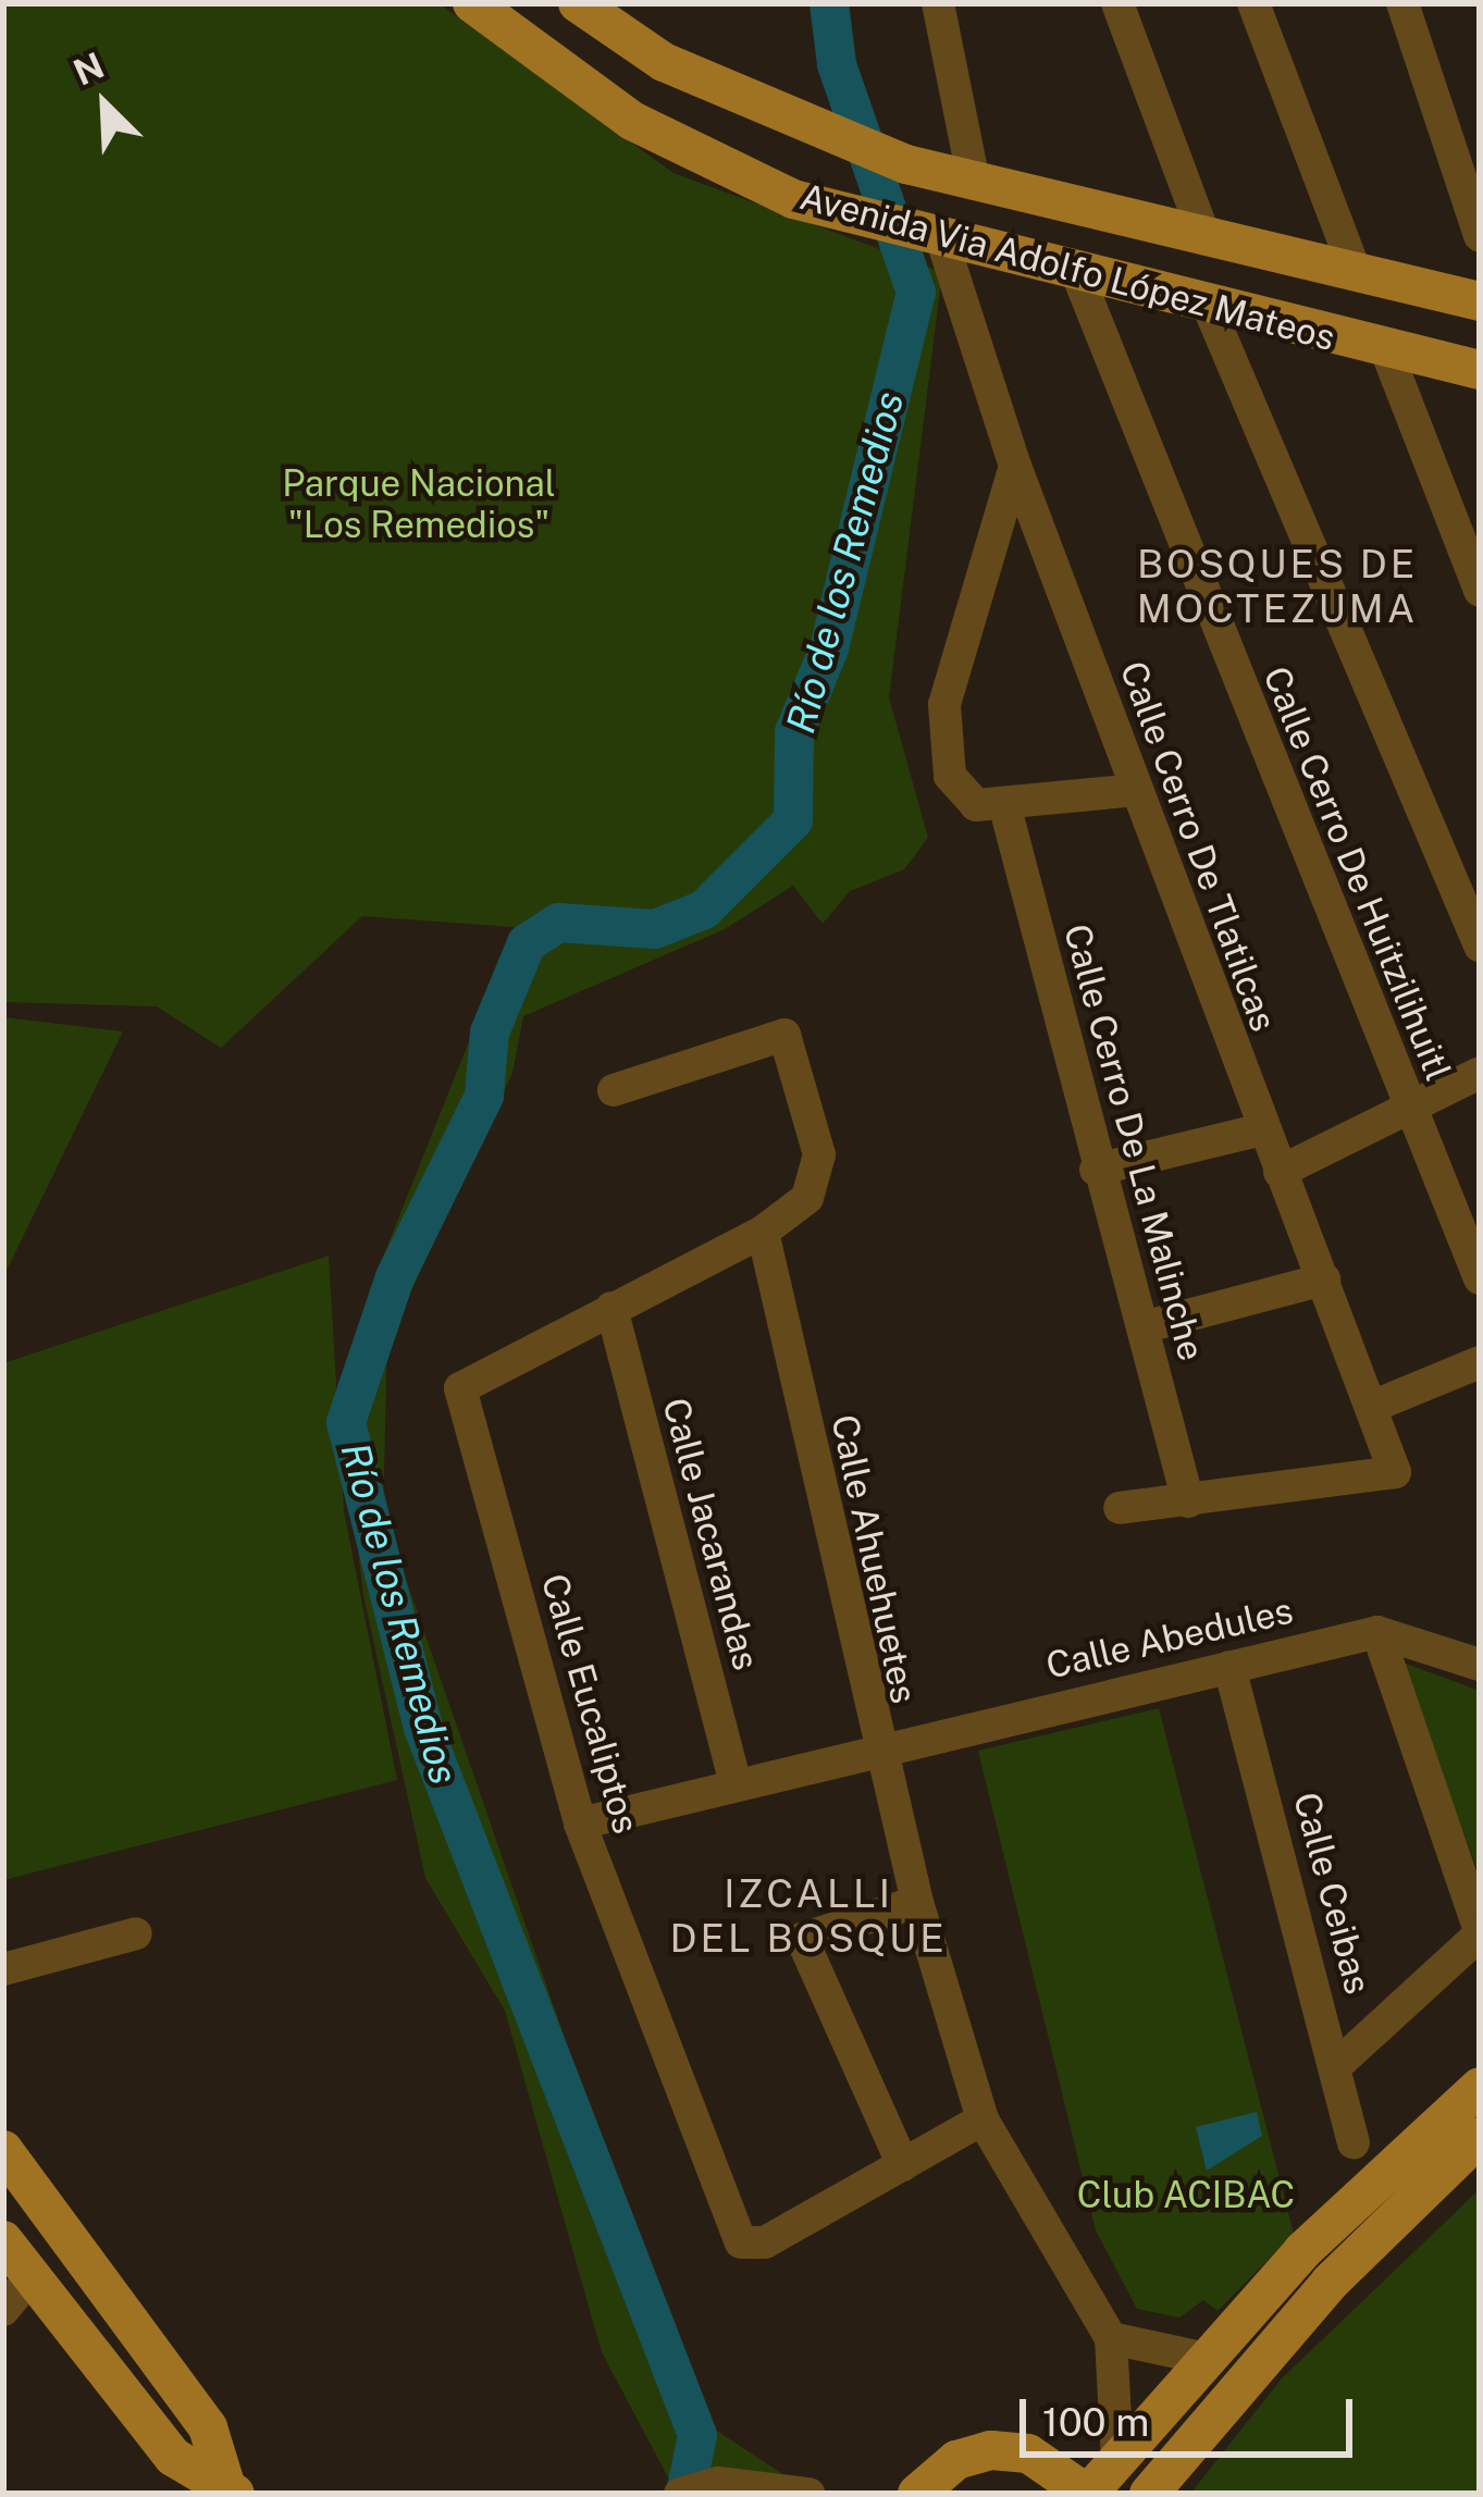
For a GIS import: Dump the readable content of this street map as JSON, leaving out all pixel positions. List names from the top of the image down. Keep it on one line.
{"streets":{"main road":["Avenida Via Adolfo López Mateos"],"street":["Calle Cerro De Tlatilcas","Calle Cerro De Huitzilihuitl","Calle Cerro De La Malinche","Calle Jacarandas","Calle Ahuehuetes","Calle Abedules","Calle Eucaliptos","Calle Ceibas"]},"crossings":[["Avenida Via Adolfo López Mateos","Calle Cerro De Tlatilcas"],["Avenida Via Adolfo López Mateos","Calle Cerro De Huitzilihuitl"],["Calle Cerro De Tlatilcas","Calle Cerro De La Malinche"],["Calle Jacarandas","Calle Abedules"],["Calle Jacarandas","Calle Eucaliptos"],["Calle Ahuehuetes","Calle Abedules"],["Calle Ahuehuetes","Calle Eucaliptos"],["Calle Abedules","Calle Eucaliptos"],["Calle Abedules","Calle Ceibas"]],"districts":["BOSQUES DE MOCTEZUMA","IZCALLI DEL BOSQUE"],"water":["Río de los Remedios"],"parks":["Parque Nacional \"Los Remedios\"","Club ACIBAC"],"scale_bar":"100 m","north":"top left"}
